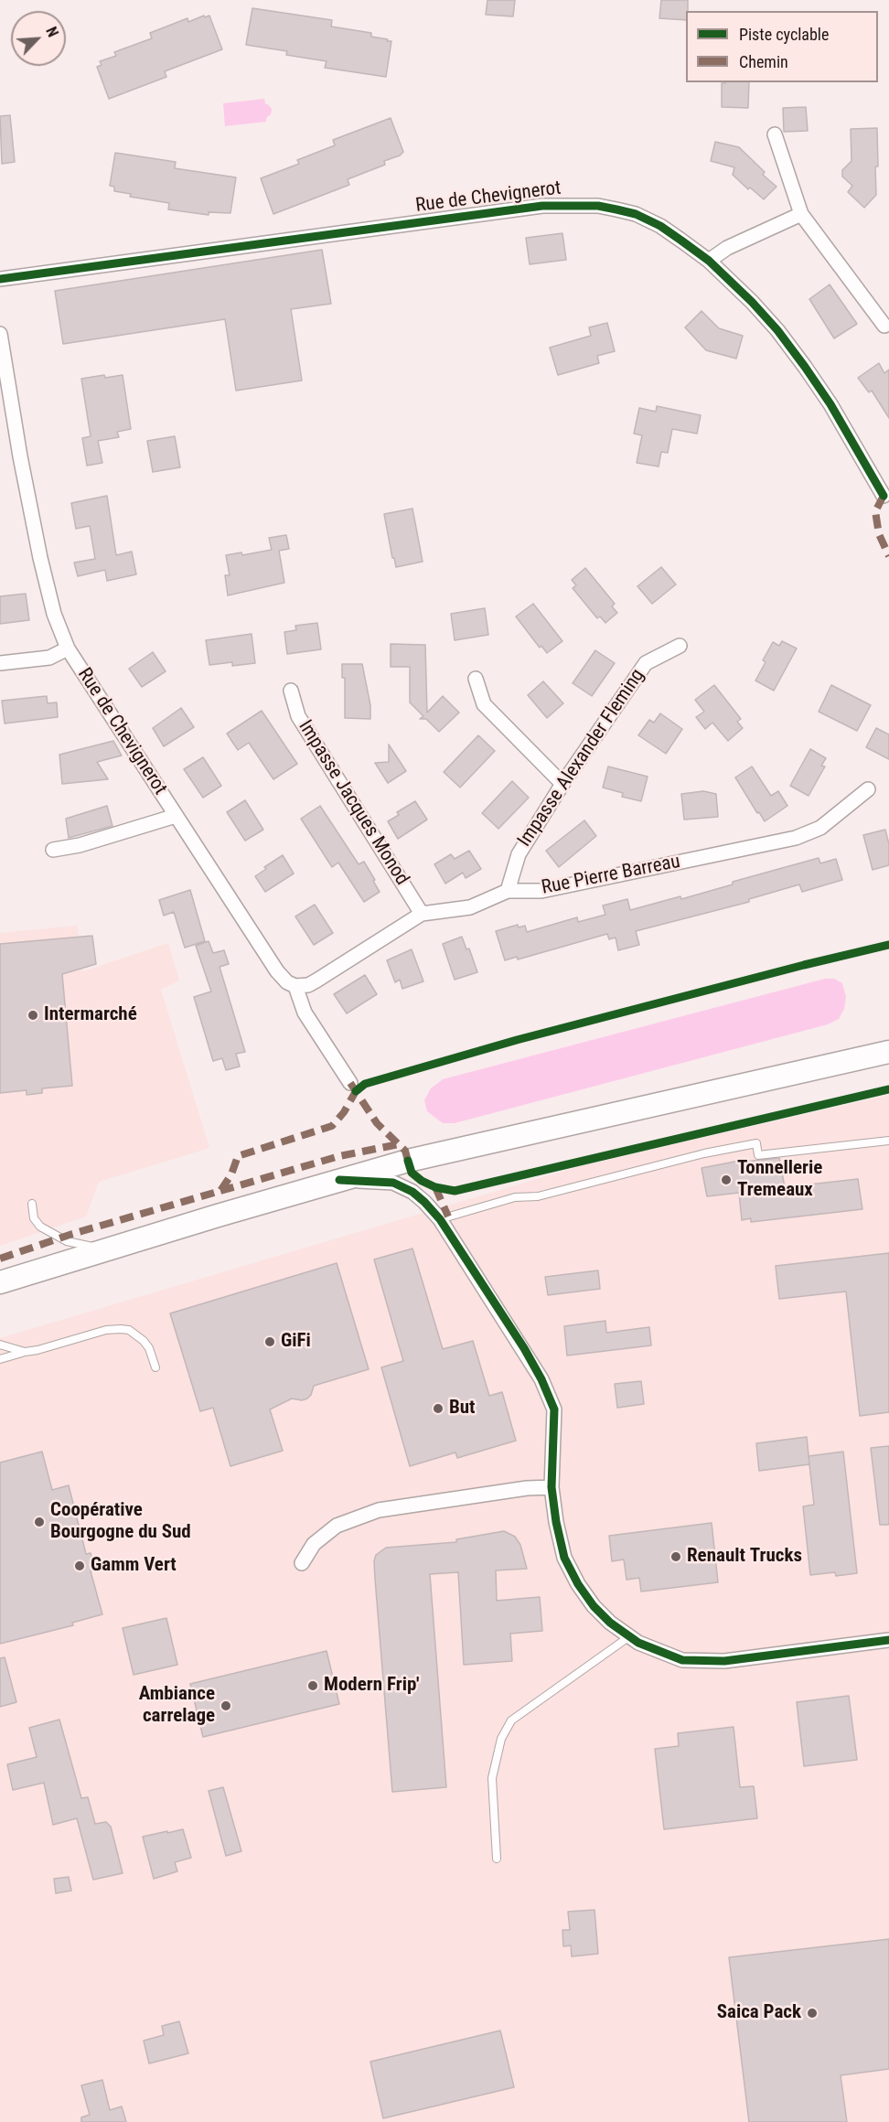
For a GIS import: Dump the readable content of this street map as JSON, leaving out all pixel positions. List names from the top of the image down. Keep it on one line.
{"streets":{"street":["Rue de Chevignerot","Impasse Alexander Fleming","Impasse Jacques Monod","Rue Pierre Barreau"]},"crossings":[["Rue de Chevignerot","Rue Pierre Barreau"],["Impasse Alexander Fleming","Rue Pierre Barreau"],["Impasse Jacques Monod","Rue Pierre Barreau"]],"places":["Intermarché","Tonnellerie Tremeaux","GiFi","But","Coopérative Bourgogne du Sud","Renault Trucks","Gamm Vert","Modern Frip'","Ambiance carrelage","Saica Pack"],"legend":["Piste cyclable","Chemin"],"north":"top right"}
